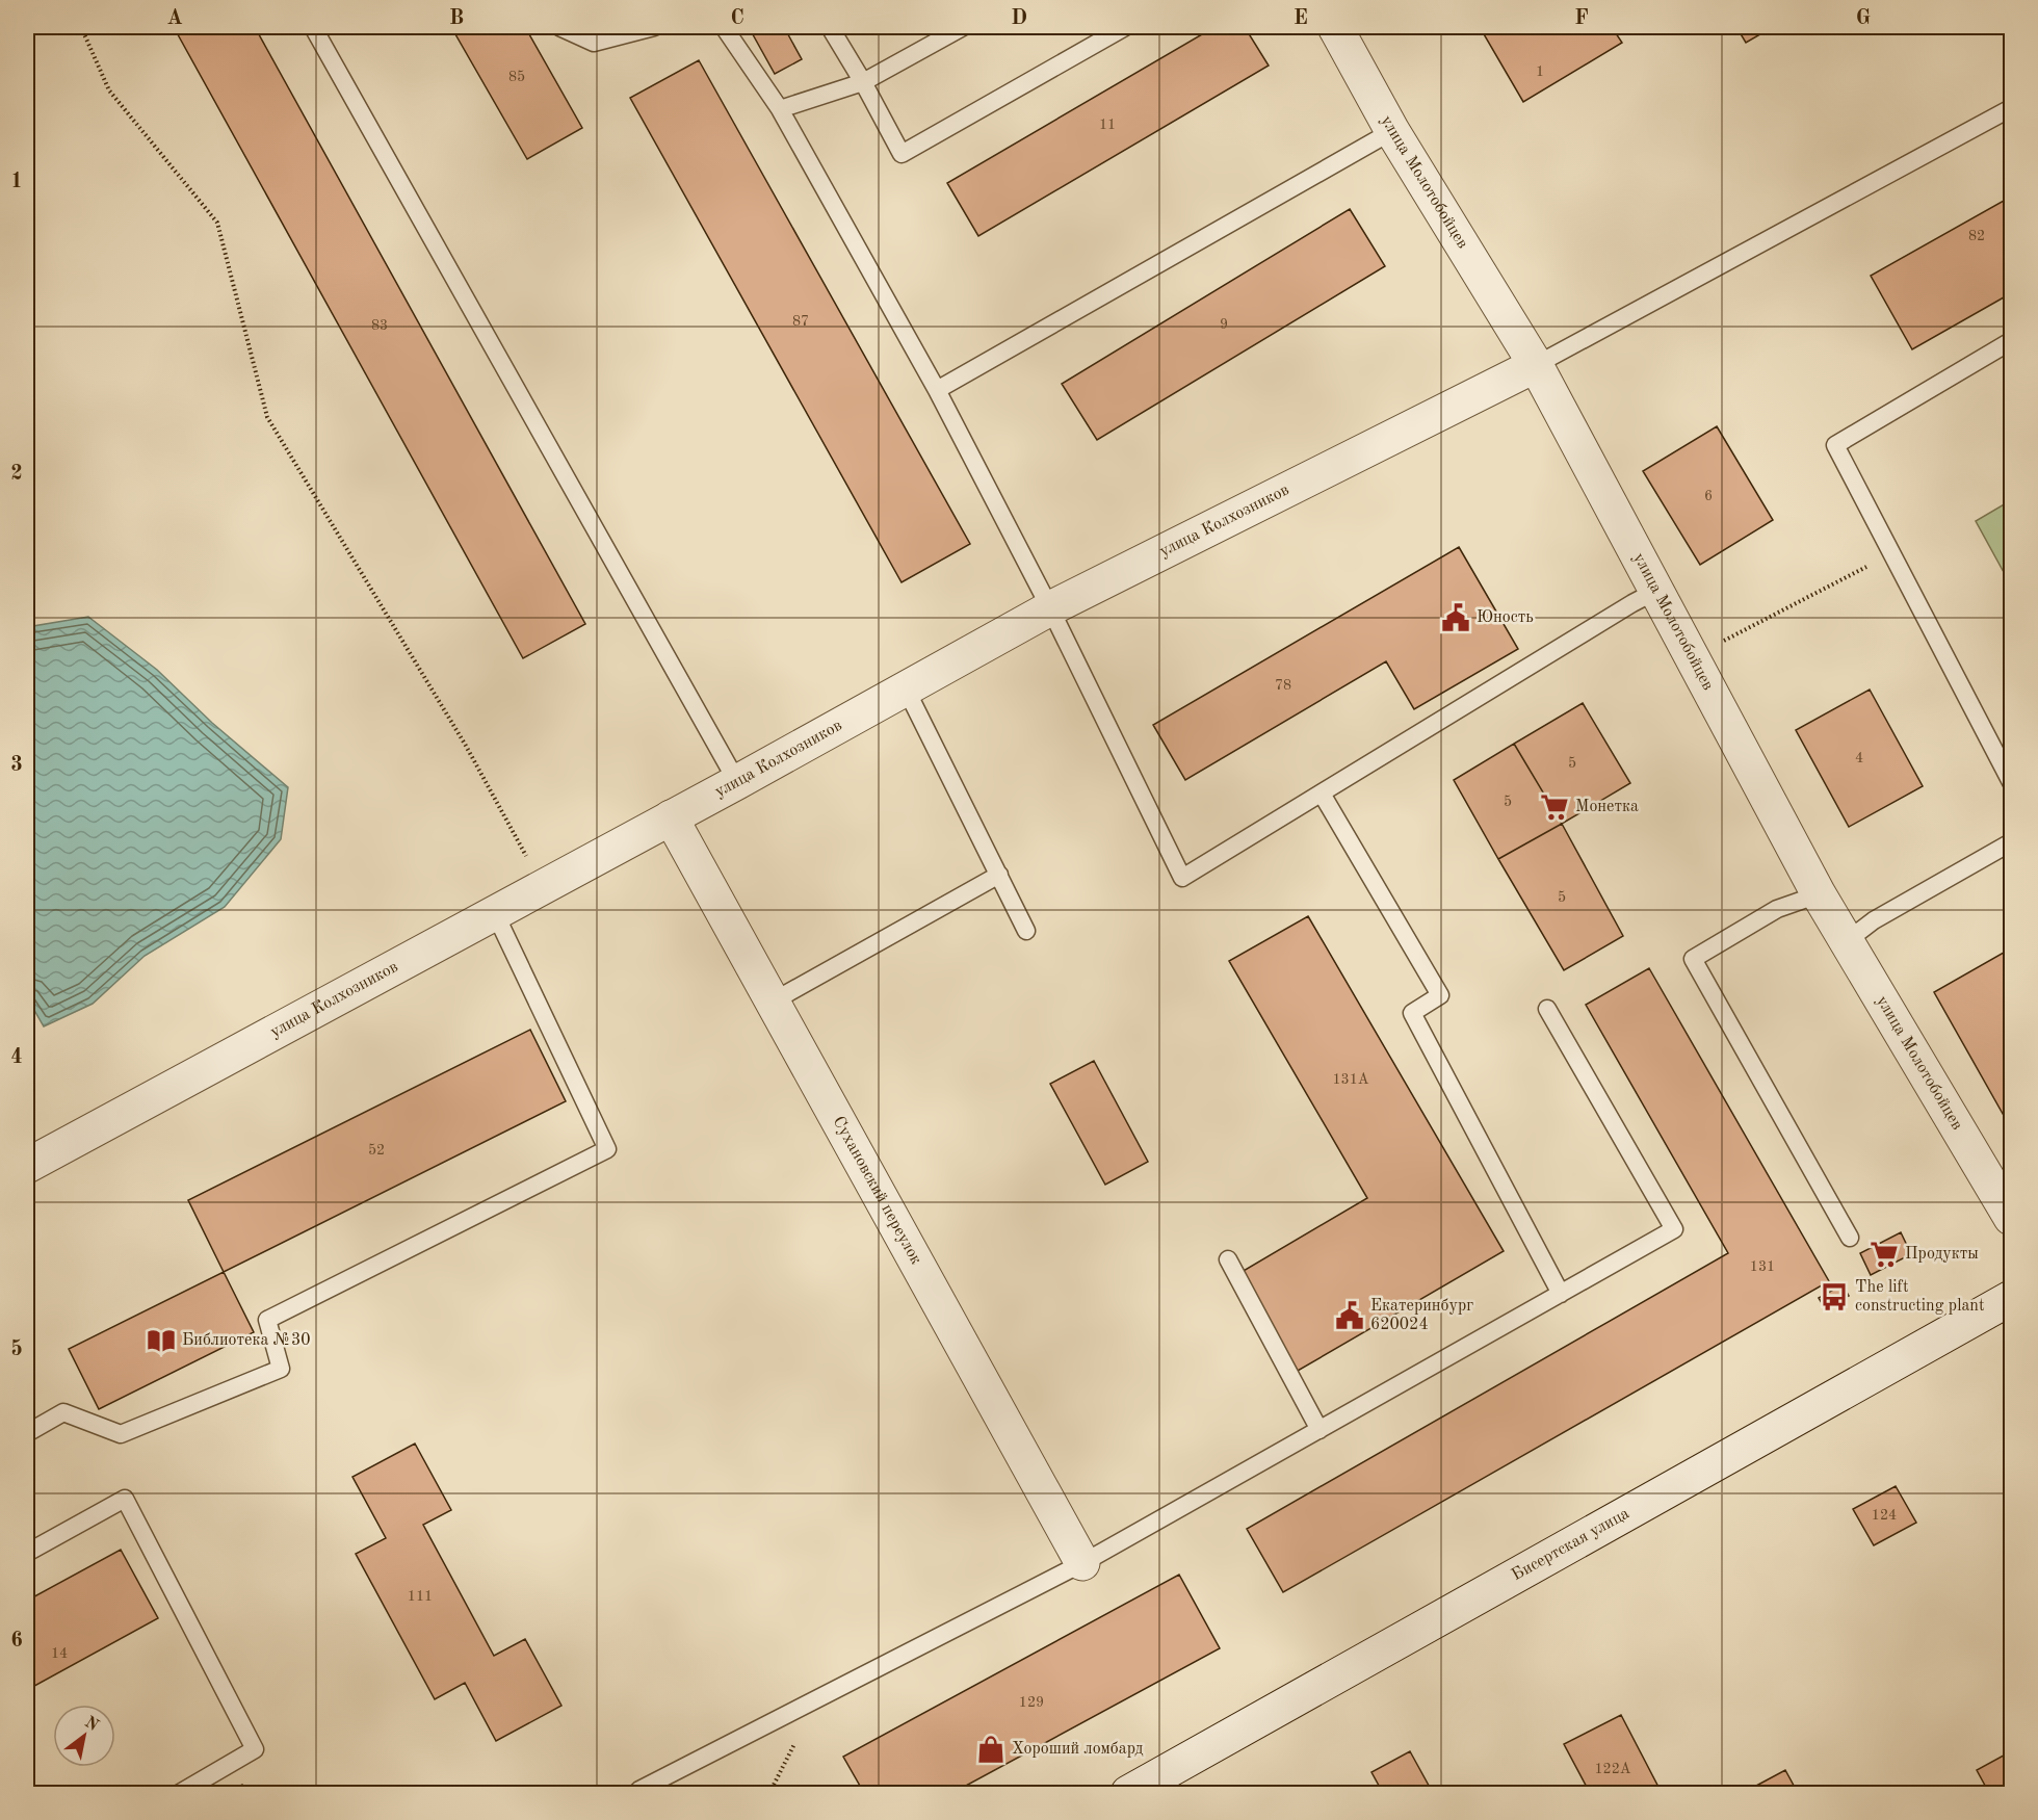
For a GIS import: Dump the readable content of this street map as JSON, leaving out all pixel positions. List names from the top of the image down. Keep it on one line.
{"streets":{"street":["улица Молотобойцев","улица Колхозников","Сухановский переулок","Бисертская улица"]},"crossings":[["улица Молотобойцев","улица Колхозников"],["улица Колхозников","Сухановский переулок"]],"places":{"public building":["Юность","Екатеринбург 620024"],"supermarket":["Монетка","Продукты"],"bus stop":["The lift constructing plant"],"library":["Библиотека №30"],"shop":["Хороший ломбард"]},"house_numbers":["1","85","11","82","87","9","83","6","78","4","5","5","5","131А","52","131","124","111","14","129","122А"],"north":"top right","grid":{"columns":["A","B","C","D","E","F","G"],"rows":["1","2","3","4","5","6"]}}
